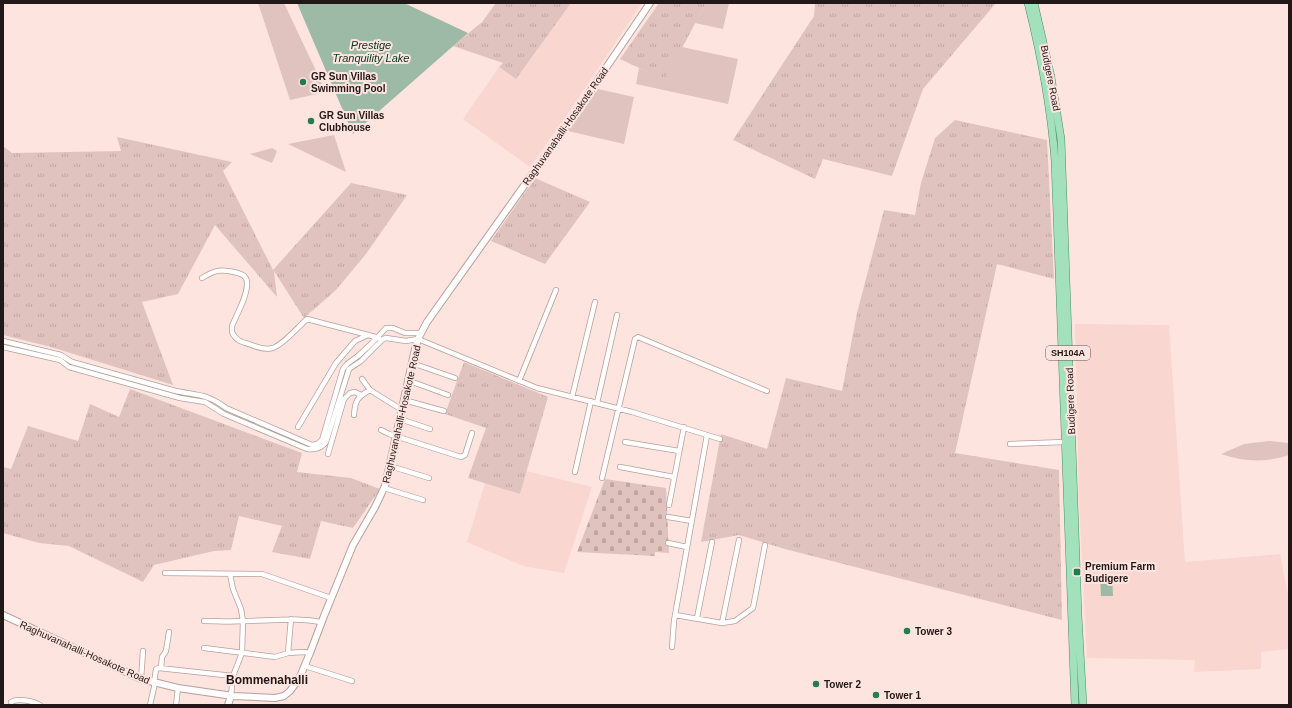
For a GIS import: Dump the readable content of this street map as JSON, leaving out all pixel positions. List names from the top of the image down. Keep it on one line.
{"streets":{"main road":["Budigere Road","Raghuvanahalli-Hosakote Road","SH104A"]},"districts":["Bommenahalli"],"water":["Prestige Tranquility Lake"],"places":{"other":["GR Sun Villas Swimming Pool","GR Sun Villas Clubhouse","Tower 3","Tower 2","Tower 1"],"transit":["Premium Farm Budigere"]}}
